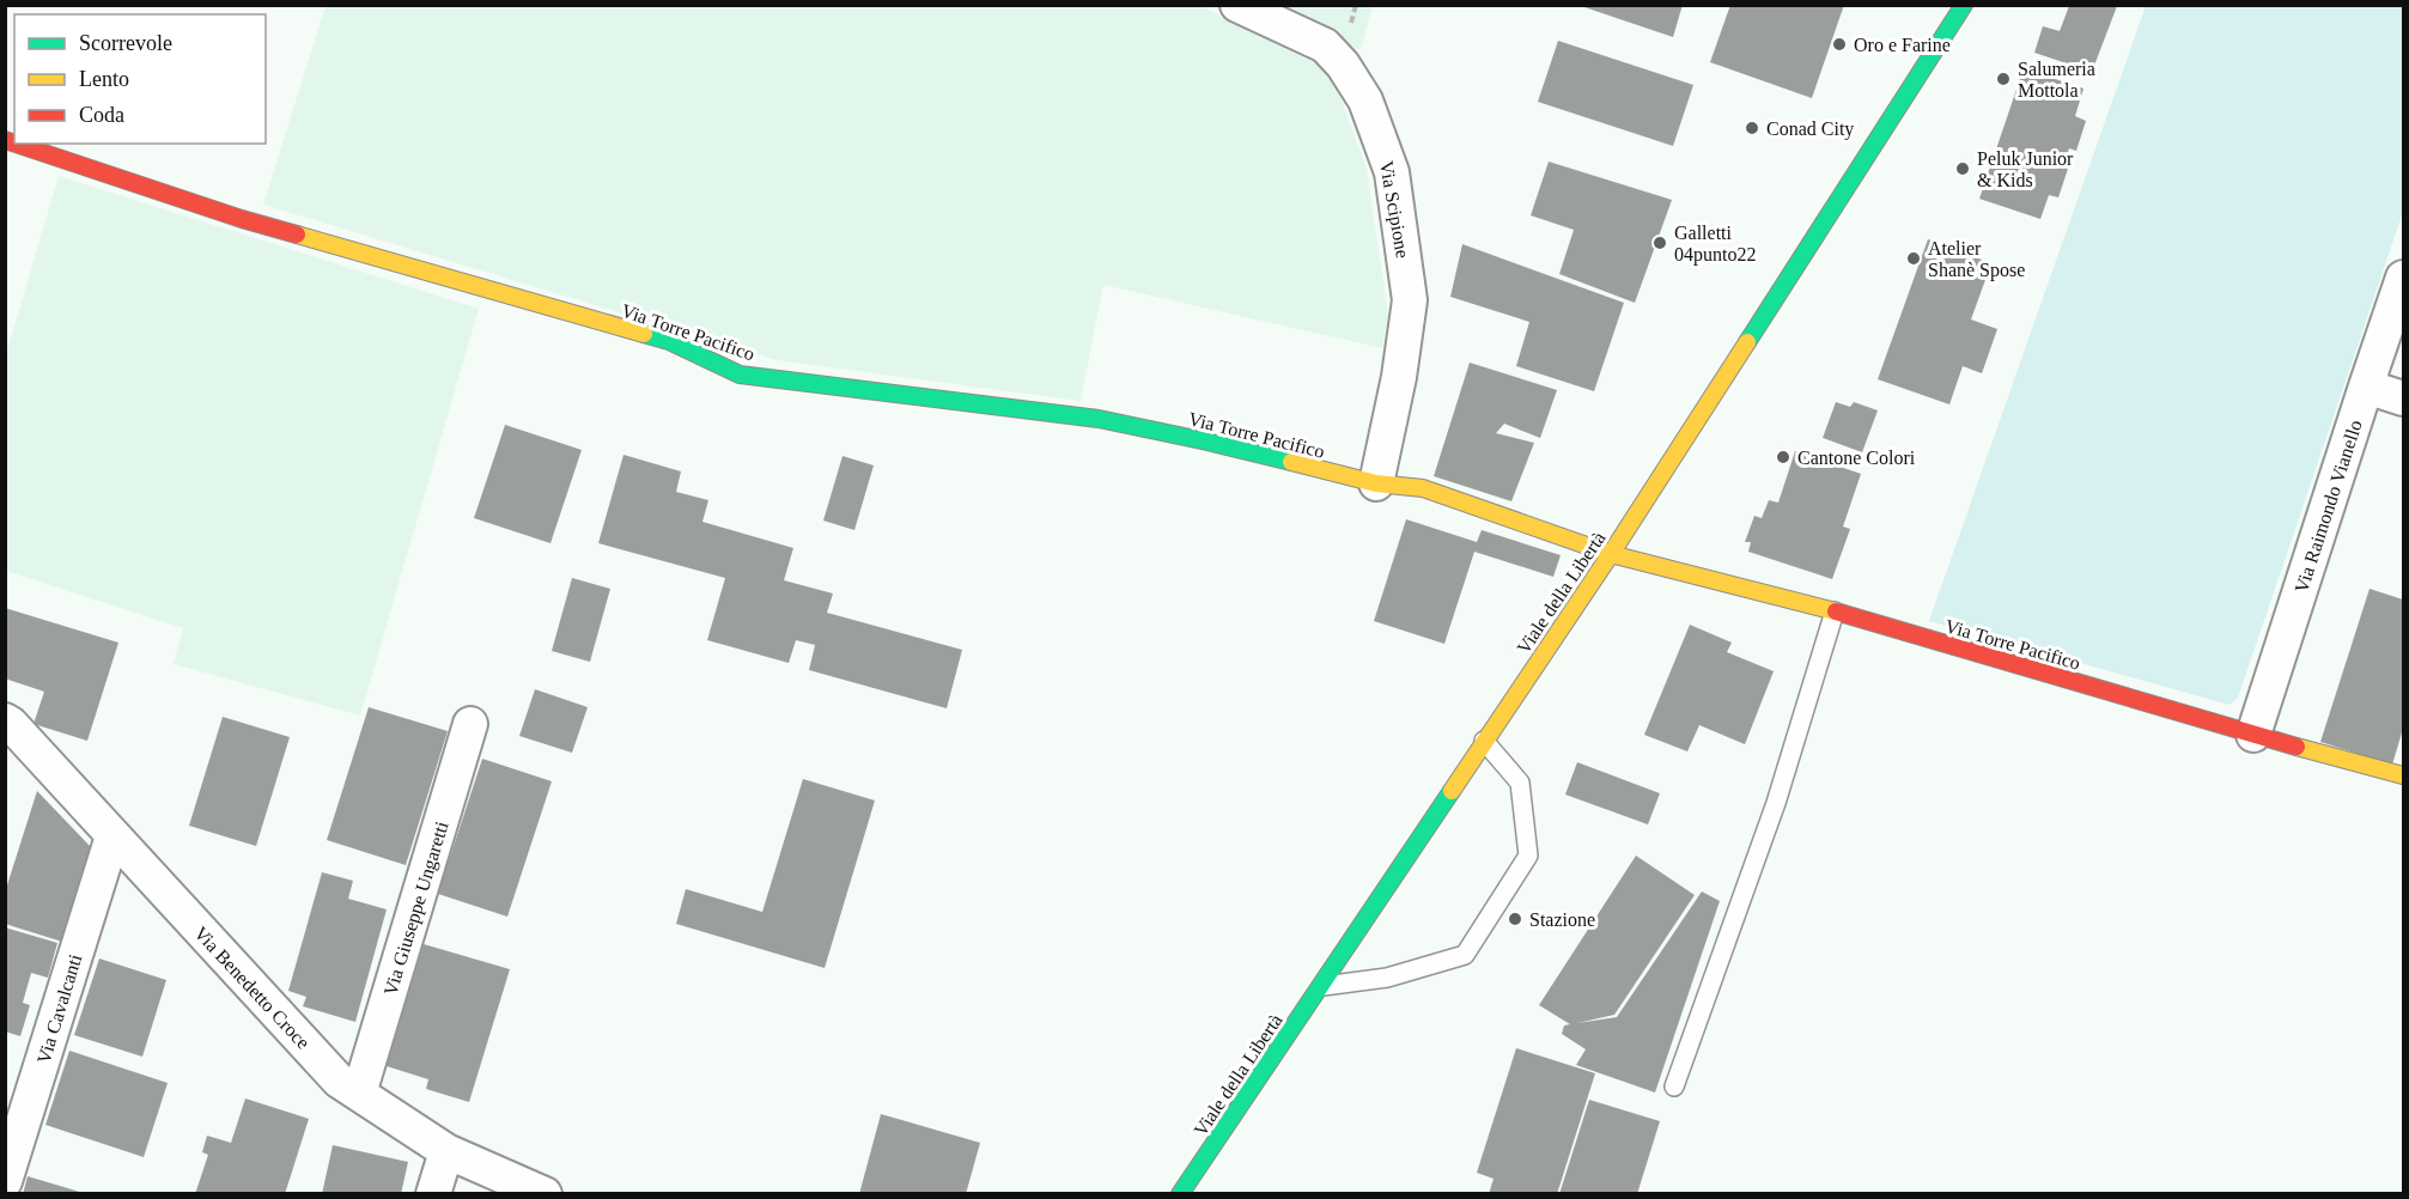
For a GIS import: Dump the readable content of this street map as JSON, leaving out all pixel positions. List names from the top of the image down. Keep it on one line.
{"streets":{"street":["Via Scipione","Via Torre Pacifico","Via Raimondo Vianello","Viale della Libertà","Via Giuseppe Ungaretti","Via Benedetto Croce","Via Cavalcanti"]},"crossings":[["Via Scipione","Via Torre Pacifico"],["Via Torre Pacifico","Via Raimondo Vianello"],["Via Torre Pacifico","Viale della Libertà"],["Via Giuseppe Ungaretti","Via Benedetto Croce"],["Via Benedetto Croce","Via Cavalcanti"]],"places":["Oro e Farine","Salumeria Mottola","Conad City","Peluk Junior & Kids","Galletti 04punto22","Atelier Shanè Spose","Cantone Colori","Stazione"],"legend":["Scorrevole","Lento","Coda"]}
